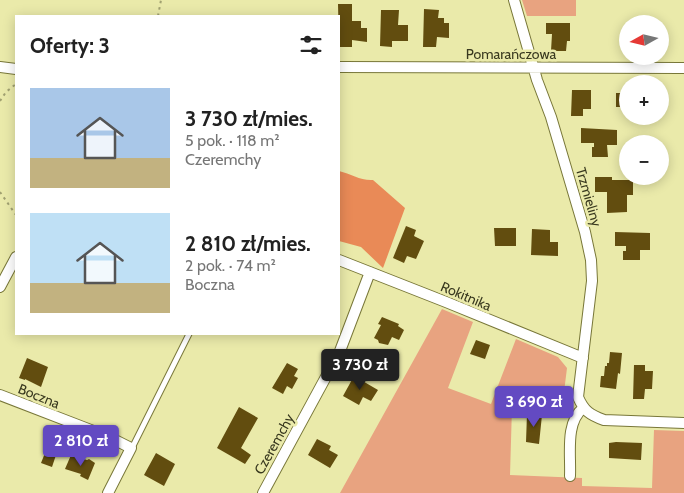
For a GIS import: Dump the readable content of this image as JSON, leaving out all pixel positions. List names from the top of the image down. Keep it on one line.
{"streets":{"street":["Pomarańczowa","Trzmieliny","Rokitnika","Boczna","Czeremchy"]},"crossings":[["Pomarańczowa","Trzmieliny"],["Trzmieliny","Rokitnika"],["Rokitnika","Czeremchy"]],"north":"left","page":{"map_buttons":["+","−"],"heading":"Oferty: 3","list":[{"name":"3 730 zł/mies.","note":"5 pok. · 118 m² · Czeremchy"},{"name":"2 810 zł/mies.","note":"2 pok. · 74 m² · Boczna"}],"price":["3 730 zł","3 690 zł","2 810 zł"]}}
